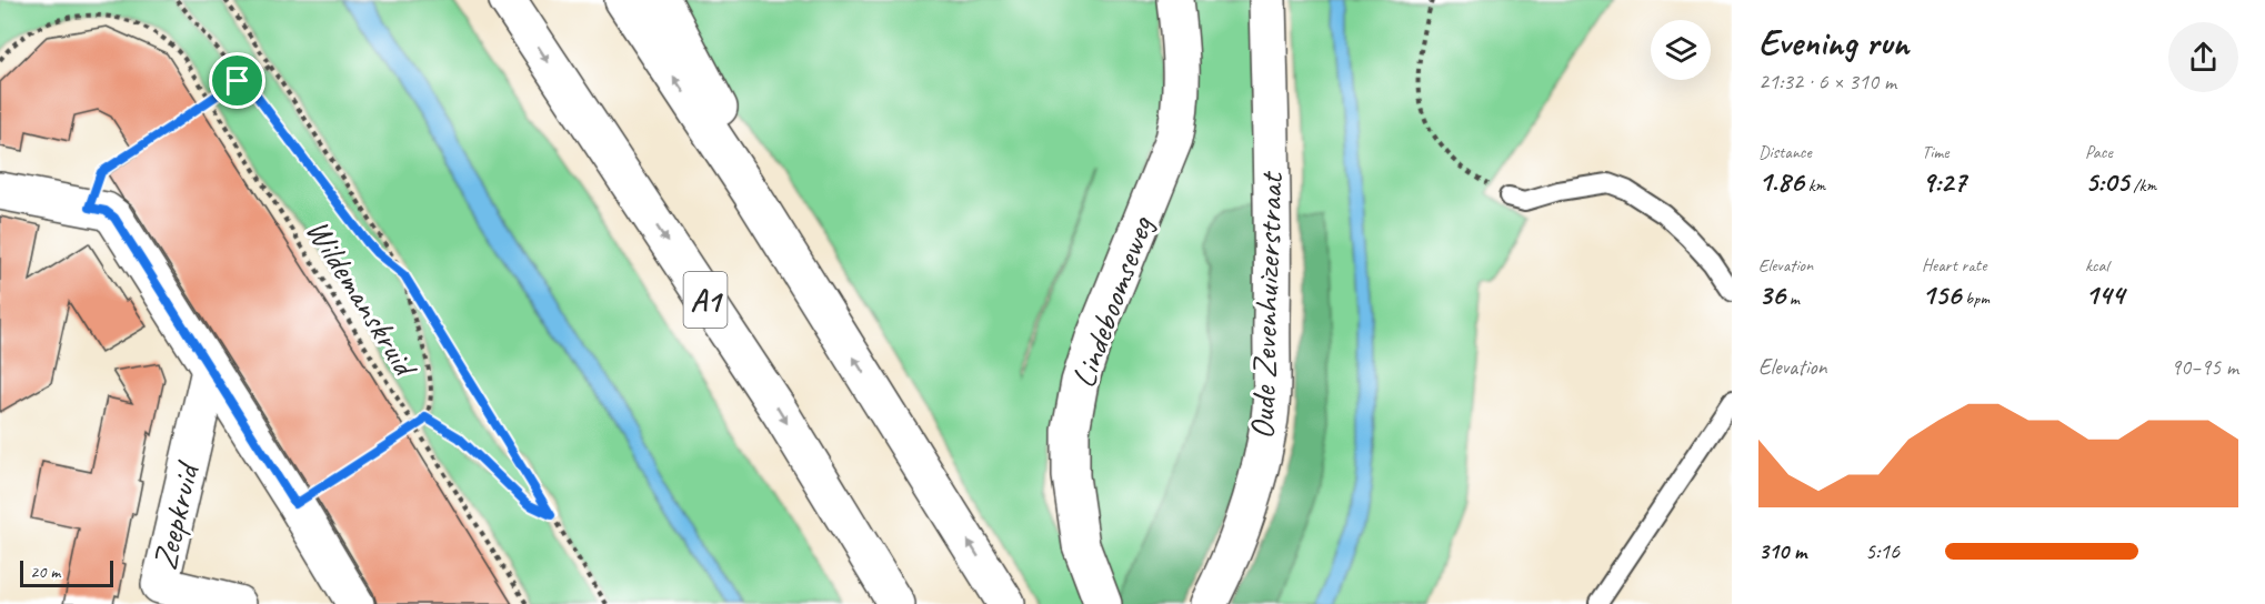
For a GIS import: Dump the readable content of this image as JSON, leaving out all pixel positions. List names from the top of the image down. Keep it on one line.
{"streets":{"main road":["A1","Lindeboomseweg","Oude Zevenhuizerstraat","Zeepkruid"],"path":["Wildemanskruid"]},"scale_bar":"20 m","page":{"heading":["Evening run","21:32 · 6 × 310 m"],"stats":[["Distance","1.86 km"],["Time","9:27"],["Pace","5:05 /km"],["Elevation","36 m"],["Heart rate","156 bpm"],["kcal","144"]],"chart":["Elevation","90–95 m"],"list":[{"name":"310 m","note":"5:16"}],"scale":"20 m"}}
